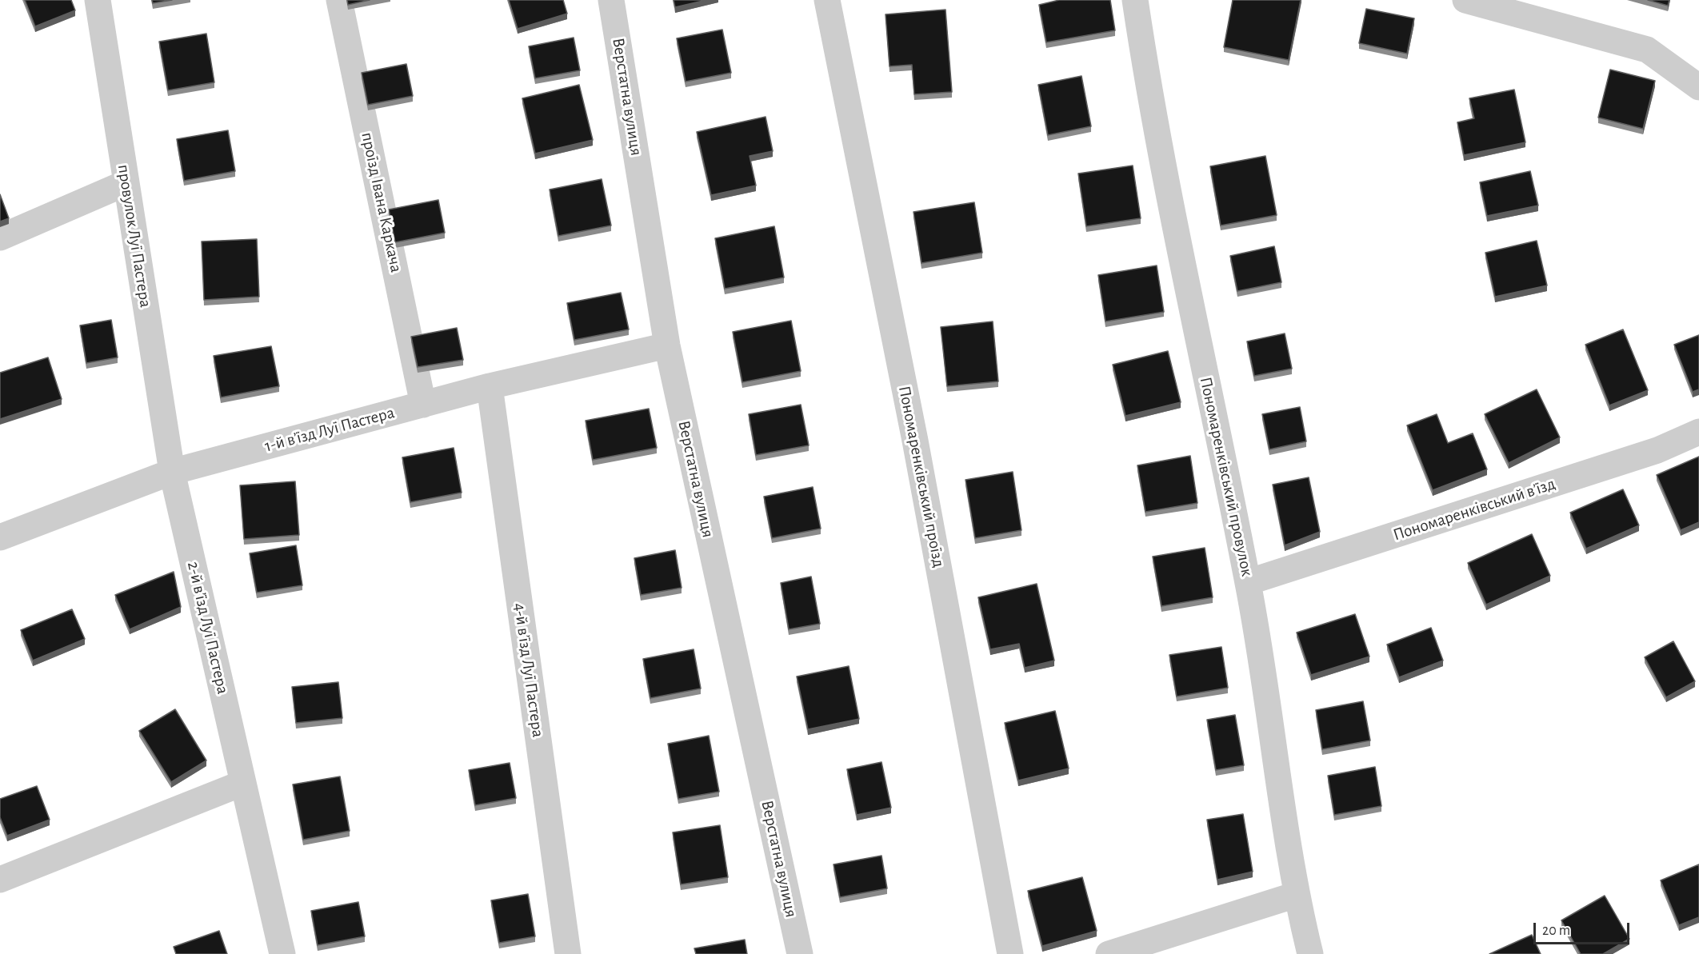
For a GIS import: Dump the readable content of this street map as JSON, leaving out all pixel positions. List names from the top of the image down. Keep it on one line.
{"streets":{"street":["Верстатна вулиця","проїзд Івана Каркача","провулок Луї Пастера","1-й в’їзд Луї Пастера","Пономаренківський проїзд","Пономаренківський провулок","Пономаренківський в’їзд","2-й в’їзд Луї Пастера","4-й в’їзд Луї Пастера"]},"crossings":[["Верстатна вулиця","1-й в’їзд Луї Пастера"],["проїзд Івана Каркача","1-й в’їзд Луї Пастера"],["провулок Луї Пастера","1-й в’їзд Луї Пастера"],["провулок Луї Пастера","2-й в’їзд Луї Пастера"],["1-й в’їзд Луї Пастера","2-й в’їзд Луї Пастера"],["1-й в’їзд Луї Пастера","4-й в’їзд Луї Пастера"],["Пономаренківський провулок","Пономаренківський в’їзд"]],"scale_bar":"20 m"}
